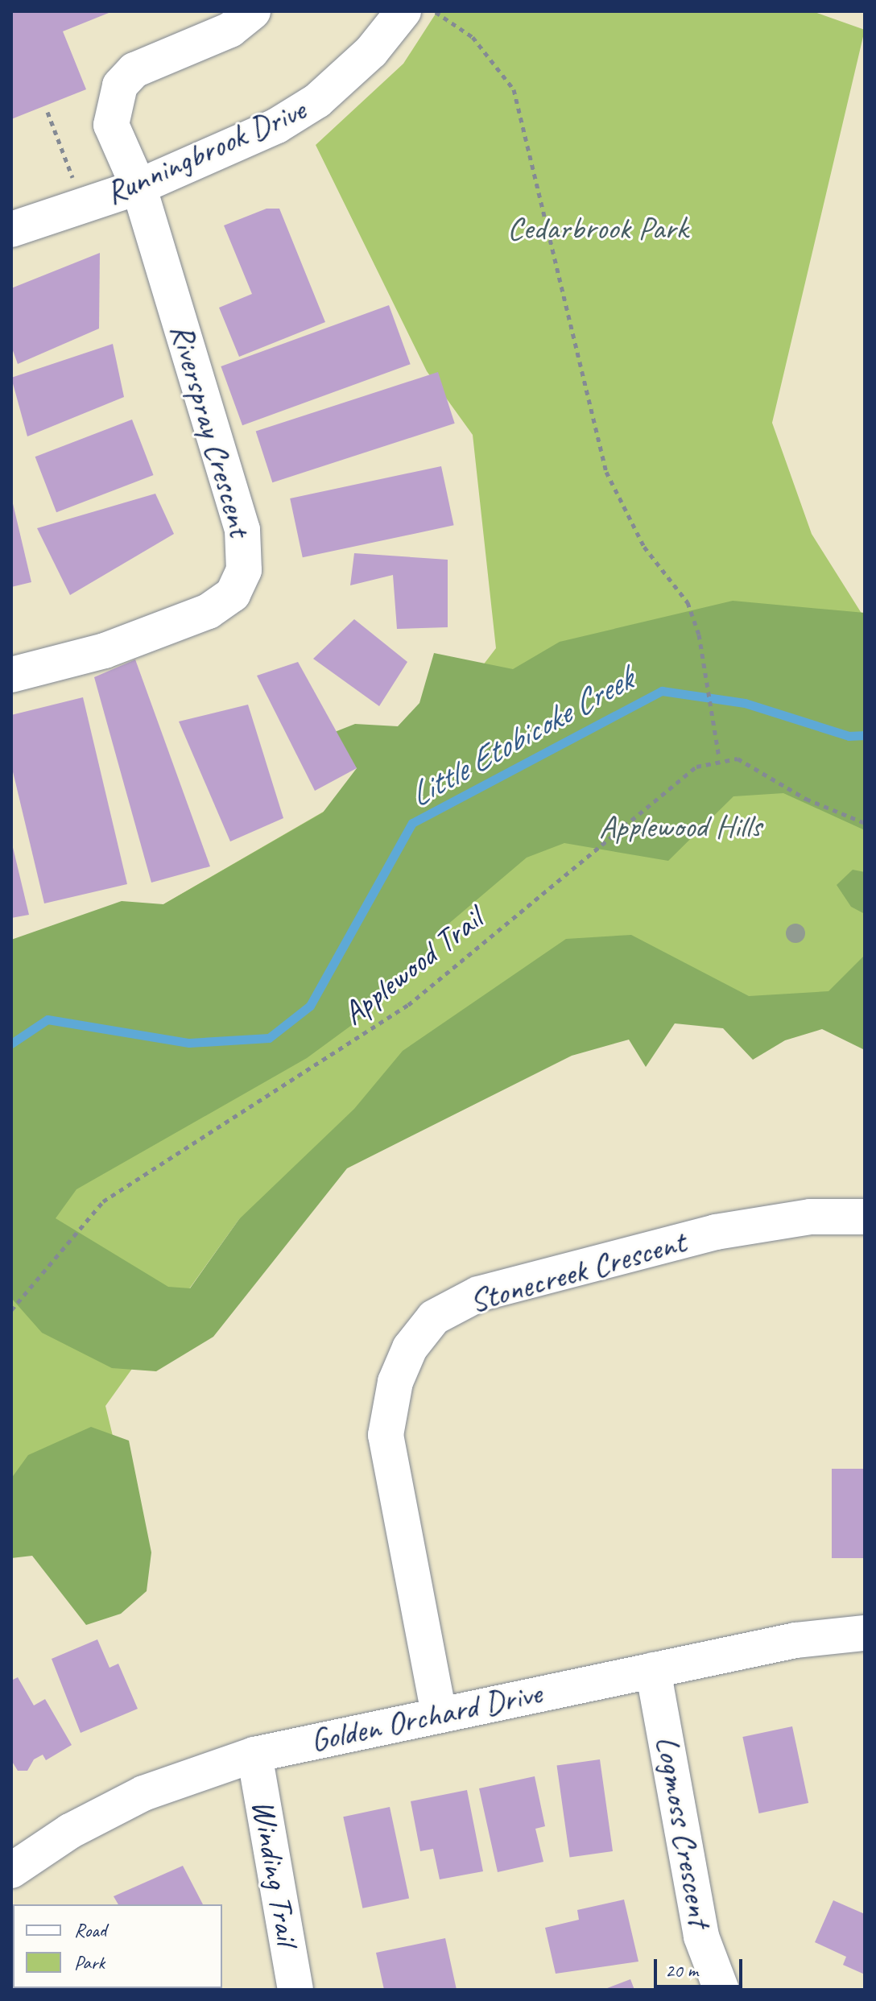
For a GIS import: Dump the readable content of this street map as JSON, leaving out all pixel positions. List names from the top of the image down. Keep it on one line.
{"streets":{"street":["Runningbrook Drive","Riverspray Crescent","Stonecreek Crescent","Golden Orchard Drive","Logmoss Crescent","Winding Trail"],"path":["Applewood Trail"]},"crossings":[["Runningbrook Drive","Riverspray Crescent"],["Stonecreek Crescent","Golden Orchard Drive"],["Golden Orchard Drive","Logmoss Crescent"],["Golden Orchard Drive","Winding Trail"]],"water":["Little Etobicoke Creek"],"parks":["Cedarbrook Park","Applewood Hills"],"legend":["Road","Park"],"scale_bar":"20 m"}
